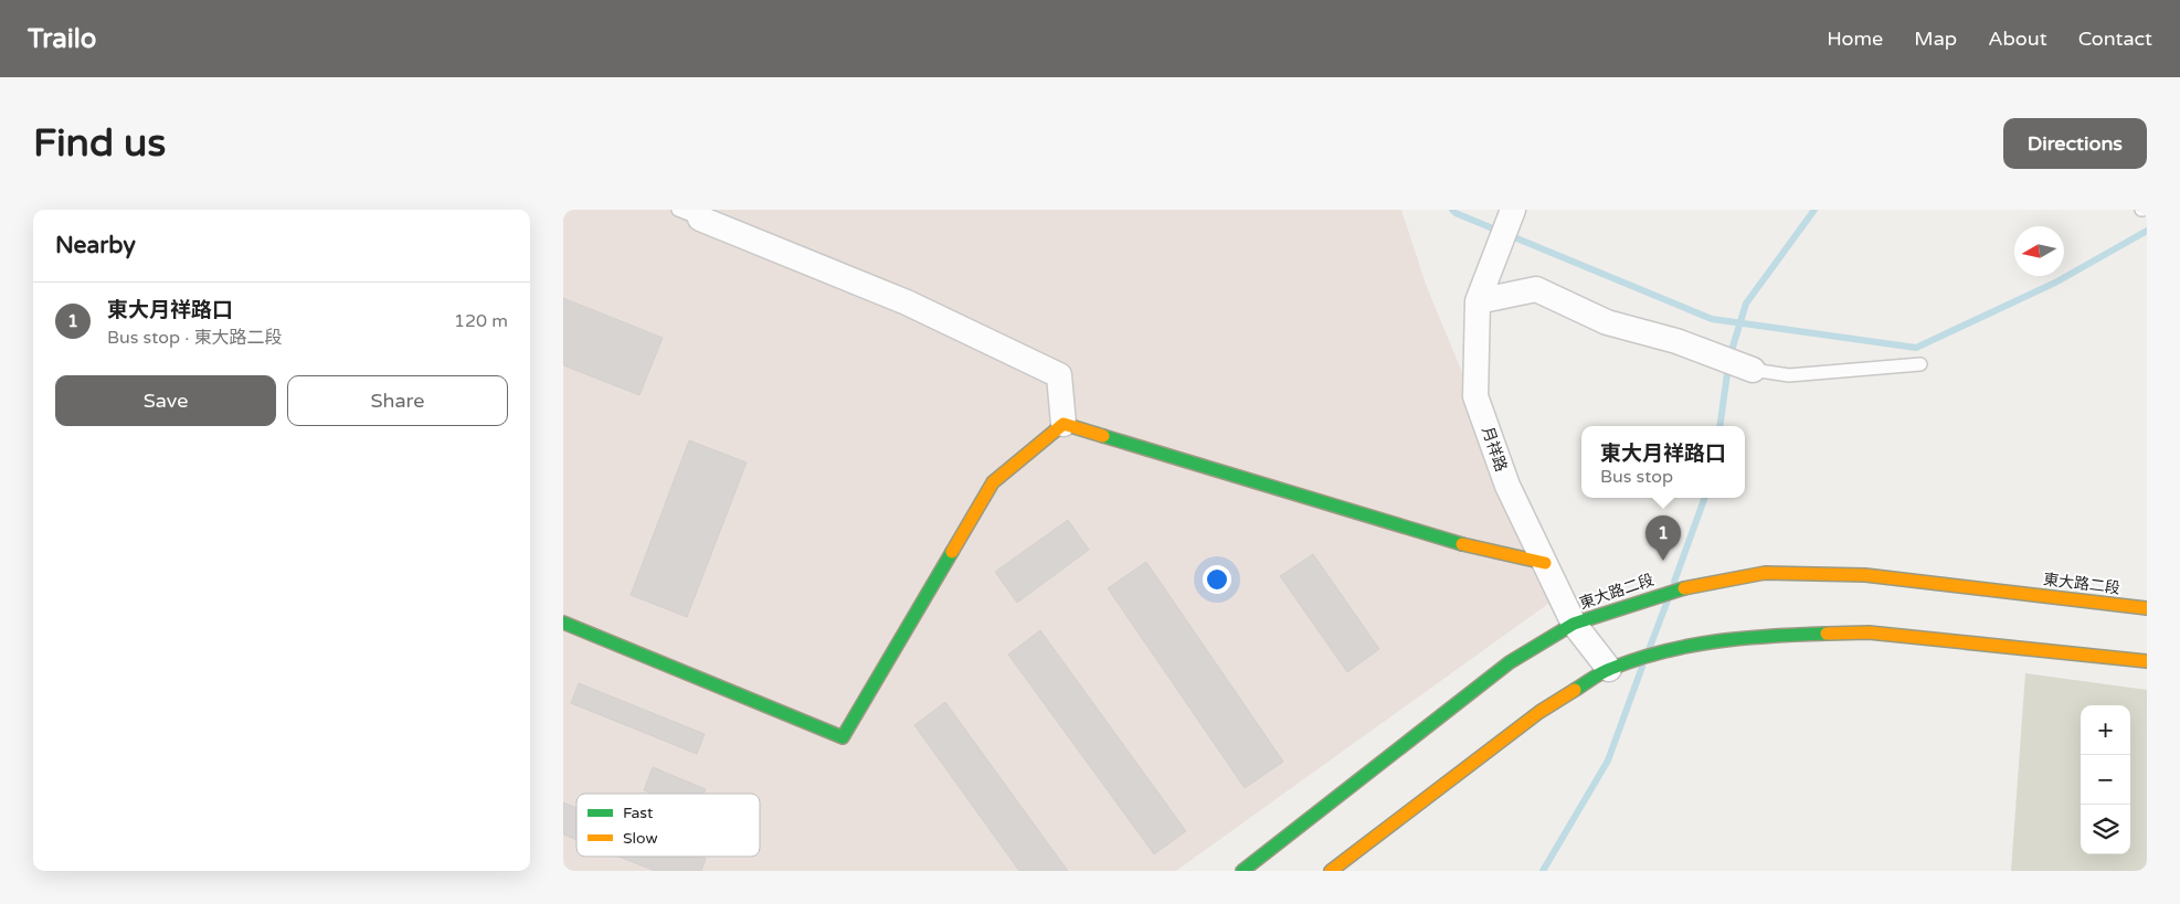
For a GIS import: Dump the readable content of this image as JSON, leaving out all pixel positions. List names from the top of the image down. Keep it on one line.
{"streets":{"street":["月祥路","東大路二段"]},"crossings":[["月祥路","東大路二段"]],"legend":["Fast","Slow"],"north":"left","page":{"header":"Trailo","nav":["Home","Map","About","Contact"],"buttons":["Directions",["Save","Share"]],"title":"Find us","heading":"Nearby","list":[{"mark":"1","name":"東大月祥路口","note":"Bus stop · 東大路二段","value":"120 m"}],"popup":["東大月祥路口","Bus stop"],"pins":"1","map_buttons":["+","−"]}}
